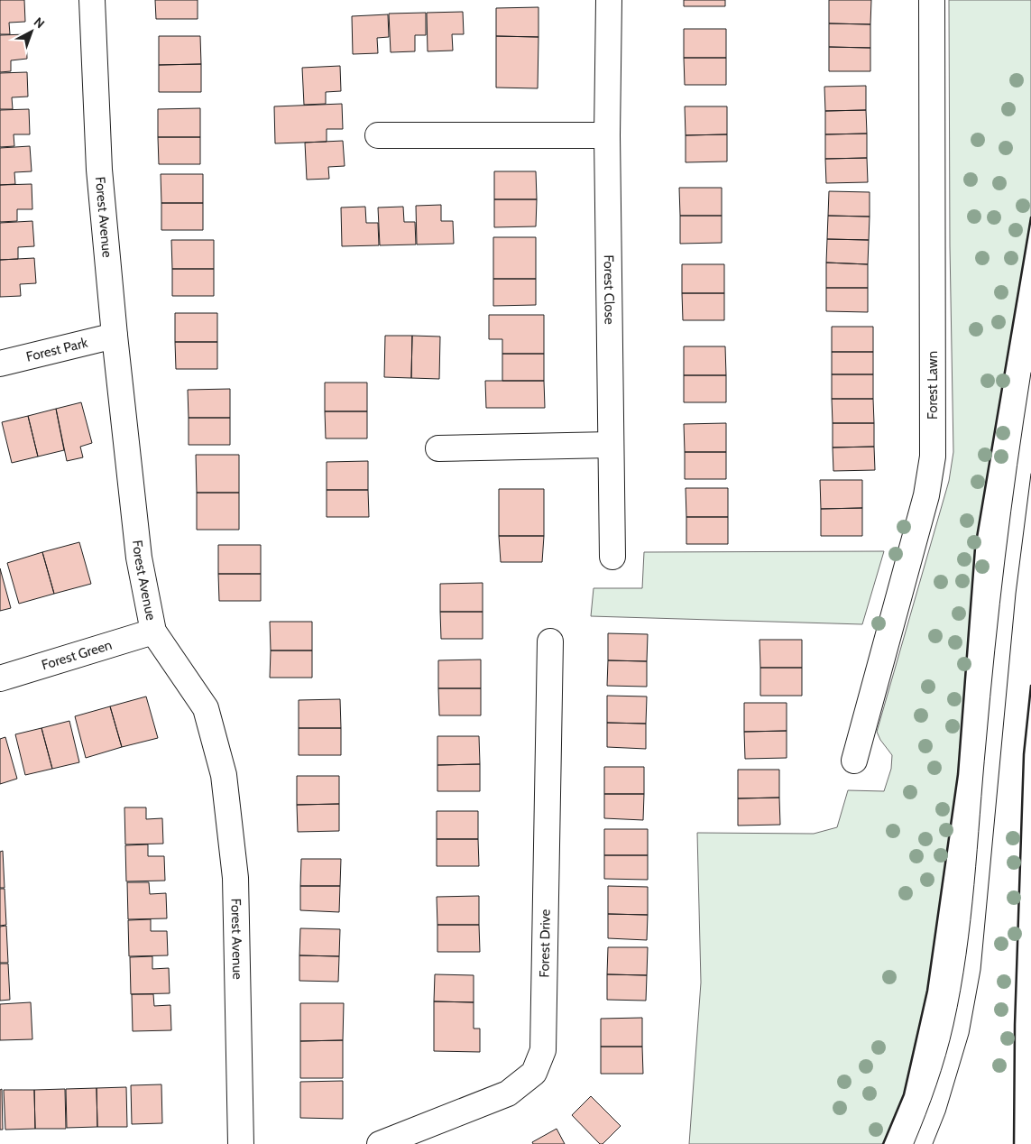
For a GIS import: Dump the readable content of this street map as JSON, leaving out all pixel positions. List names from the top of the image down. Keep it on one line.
{"streets":{"street":["Forest Avenue","Forest Close","Forest Park","Forest Lawn","Forest Green","Forest Drive"]},"crossings":[["Forest Avenue","Forest Park"],["Forest Avenue","Forest Green"]],"north":"top right"}
